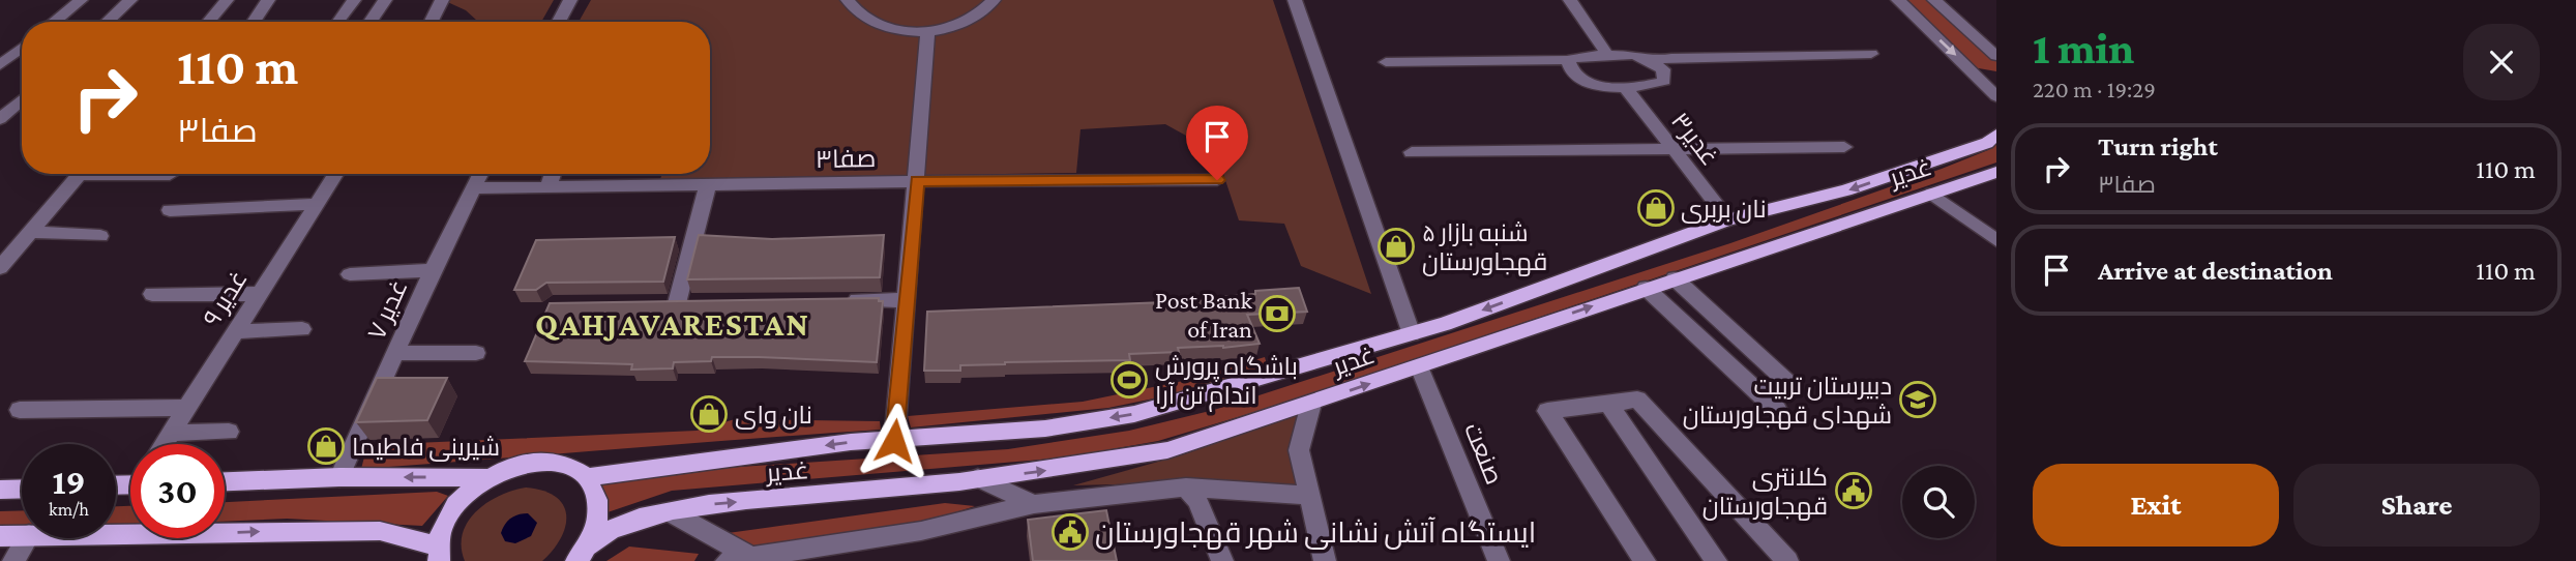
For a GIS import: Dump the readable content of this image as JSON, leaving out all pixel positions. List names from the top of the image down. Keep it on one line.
{"streets":{"main road":["غدیر"],"street":["غدیر۳","صفا۳","غدیر ۹","غدیر ۷","صنعت"]},"crossings":[["غدیر۳","غدیر"],["صفا۳","غدیر ۷"],["غدیر","صنعت"]],"districts":["QAHJAVARESTAN"],"places":{"shop":["نان بربری","۵ شنبه بازار قهجاورستان","نان وای","شیرینی فاطیما"],"bank":["Post Bank of Iran"],"sports":["باشگاه پرورش اندام تن آرا"],"school or university":["دبیرستان تربیت شهدای قهجاورستان"],"public building":["کلانتری قهجاورستان","ایستگاه آتش نشانی شهر قهجاورستان"]},"page":{"heading":["1 min","220 m · 19:29"],"turn":["110 m","صفا۳"],"list":[{"name":"Turn right","note":"صفا۳","value":"110 m"},{"name":"Arrive at destination","value":"110 m"}],"speed":"19 km/h","limit":"30","buttons":["Exit","Share"]}}
